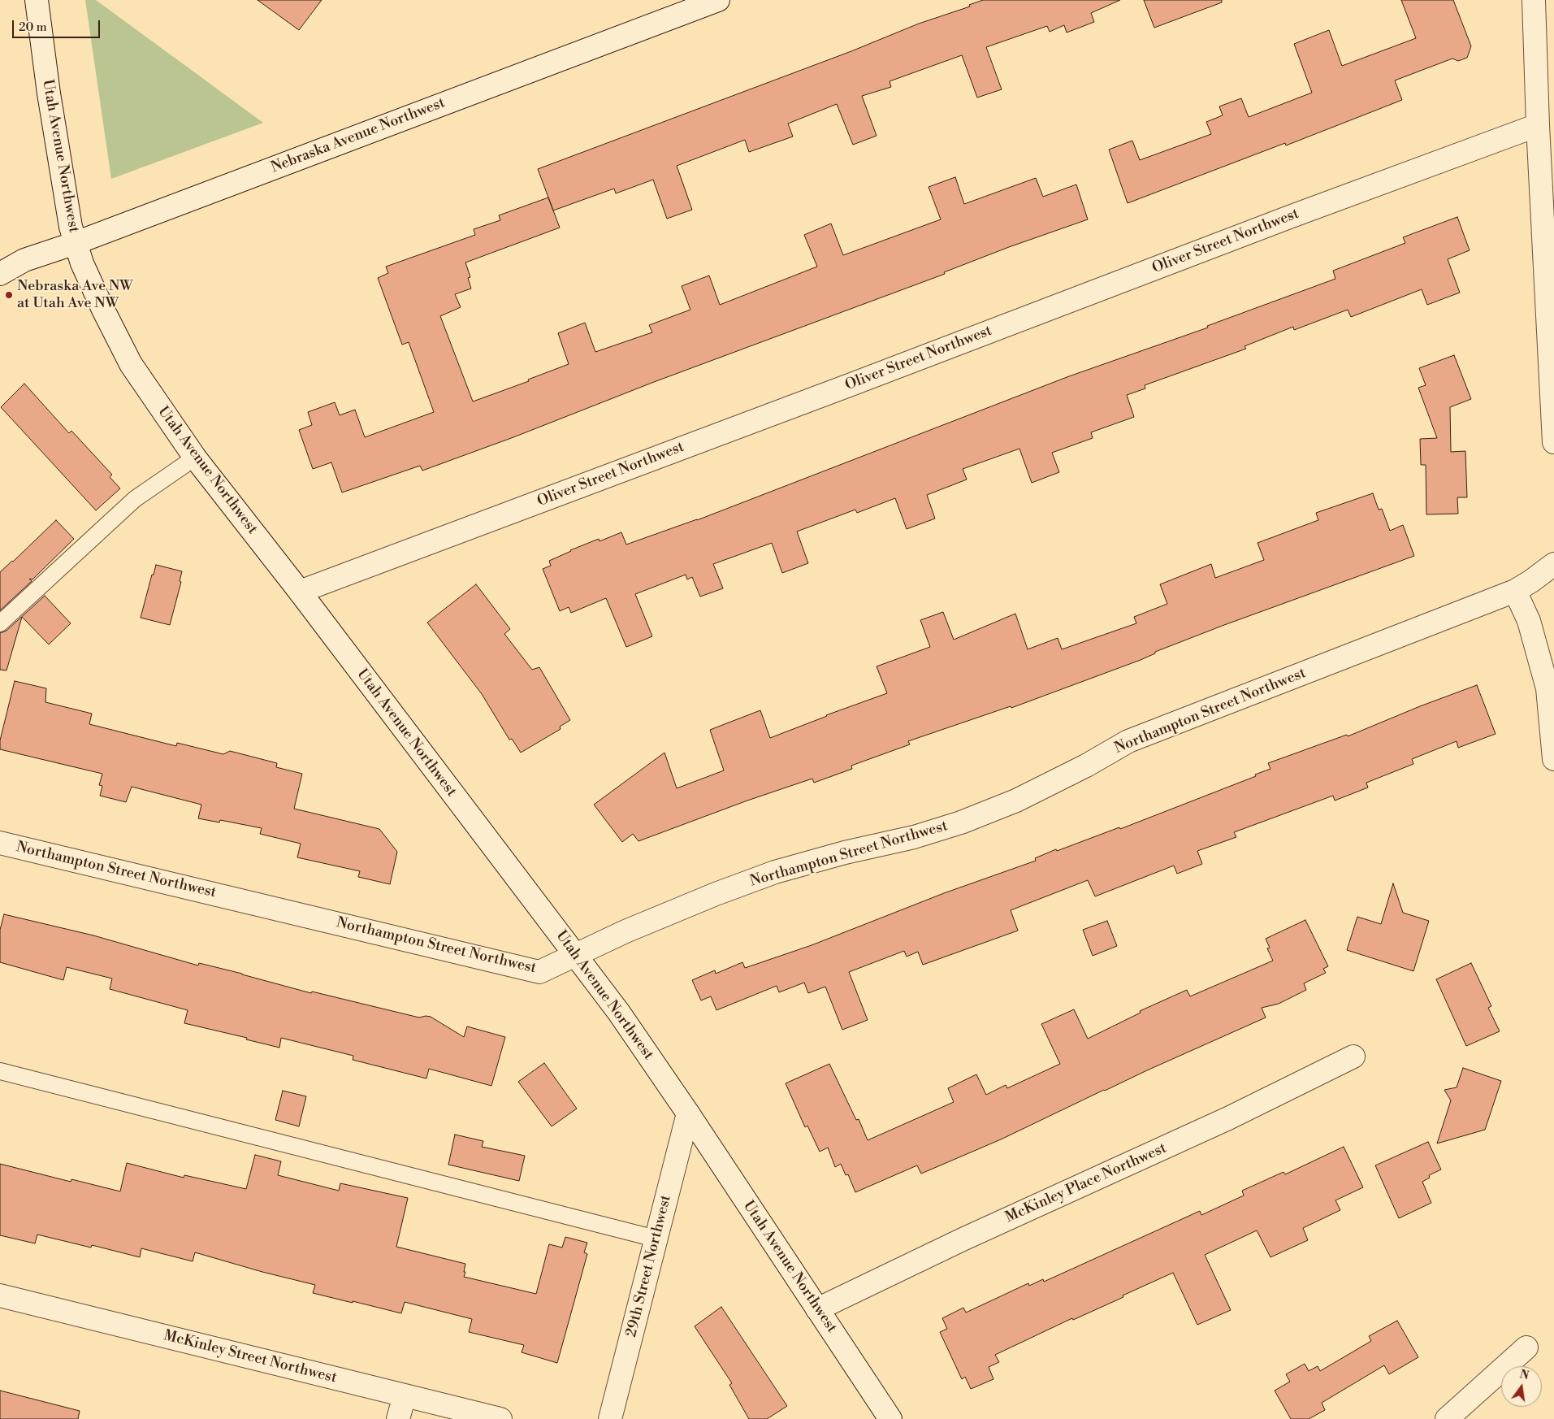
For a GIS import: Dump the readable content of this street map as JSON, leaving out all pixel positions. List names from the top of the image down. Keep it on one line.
{"streets":{"street":["Nebraska Avenue Northwest","Utah Avenue Northwest","Oliver Street Northwest","Northampton Street Northwest","McKinley Place Northwest","29th Street Northwest","McKinley Street Northwest"]},"crossings":[["Nebraska Avenue Northwest","Utah Avenue Northwest"],["Utah Avenue Northwest","Oliver Street Northwest"],["Utah Avenue Northwest","Northampton Street Northwest"],["Utah Avenue Northwest","McKinley Place Northwest"],["Utah Avenue Northwest","29th Street Northwest"]],"places":["Nebraska Ave NW at Utah Ave NW"],"scale_bar":"20 m","north":"top"}
